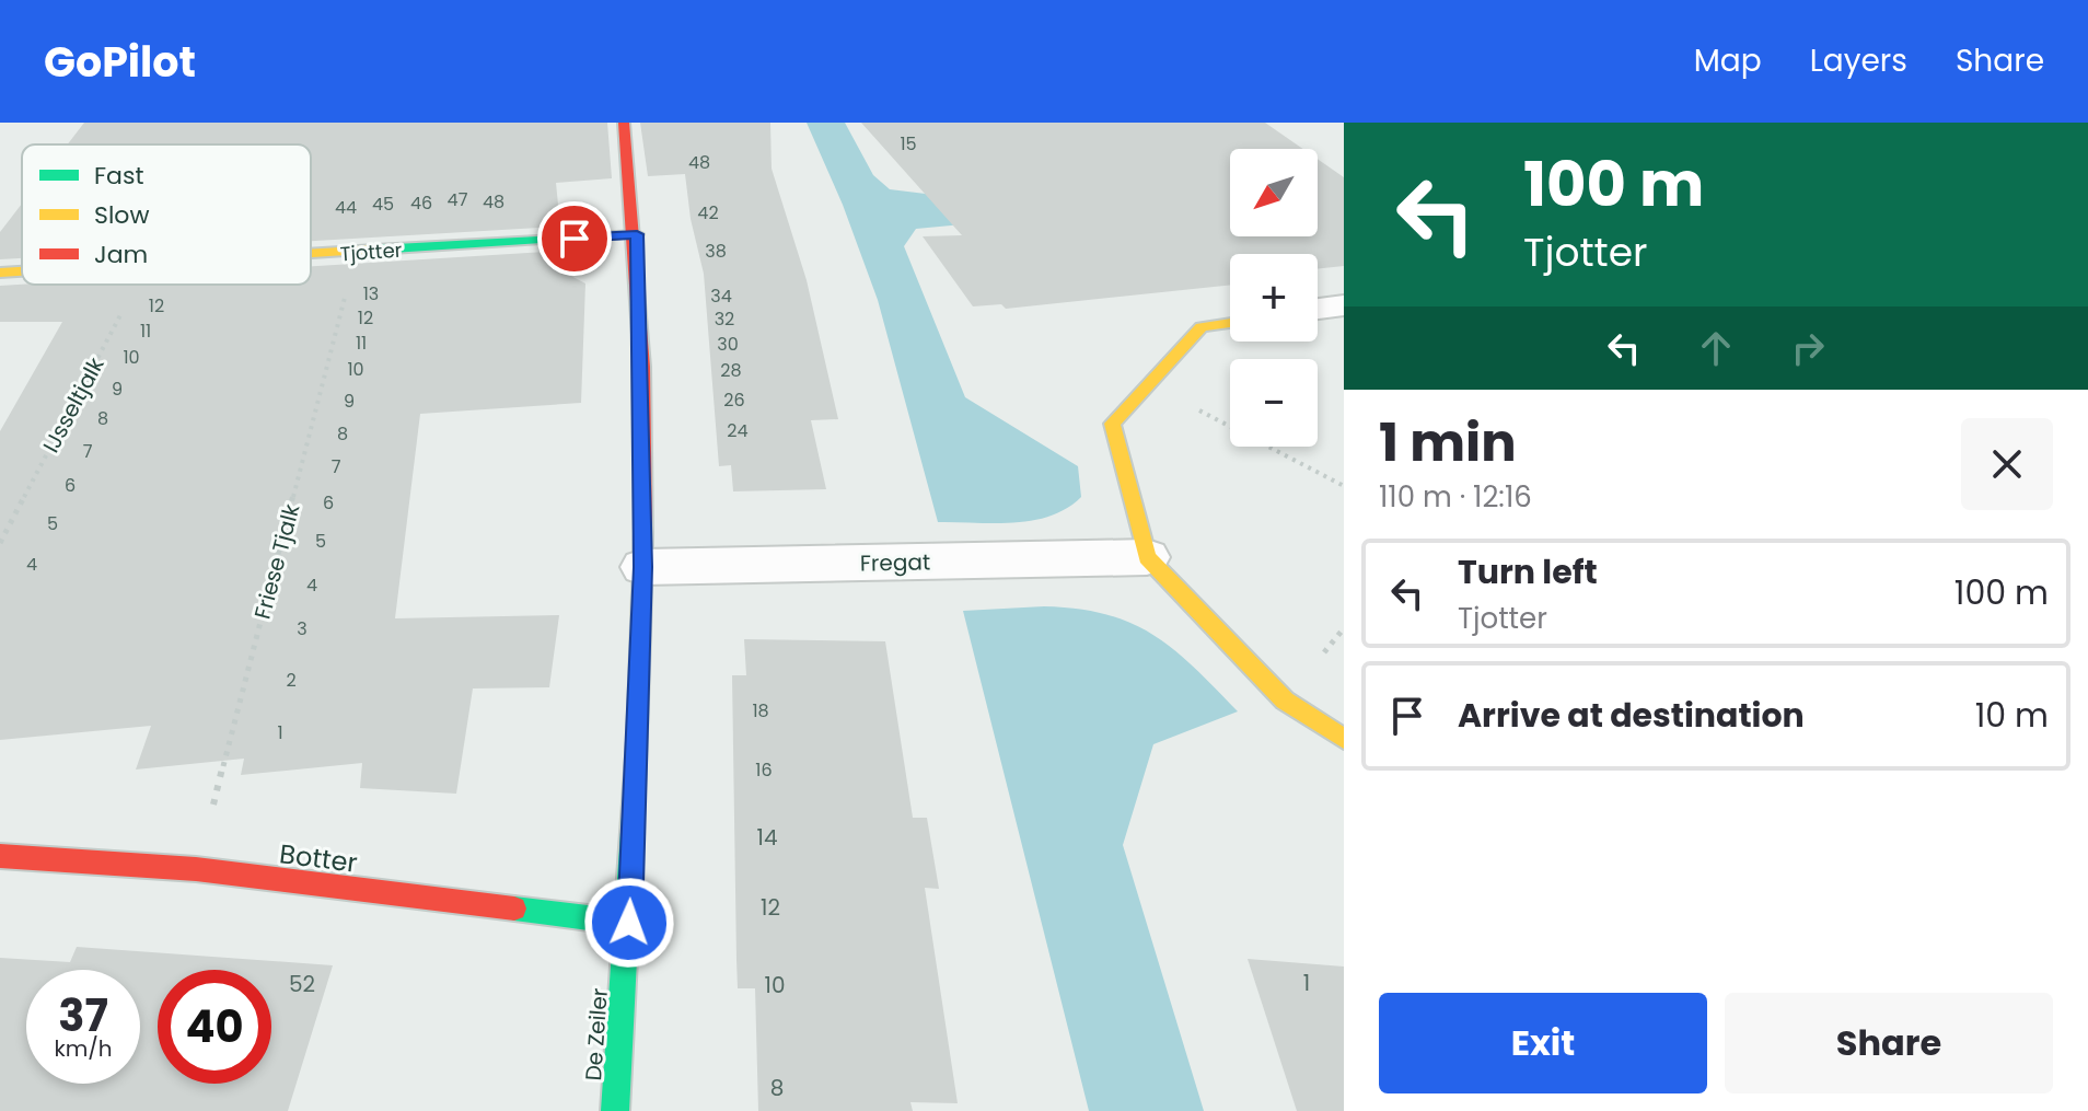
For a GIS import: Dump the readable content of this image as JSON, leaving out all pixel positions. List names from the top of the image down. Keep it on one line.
{"streets":{"street":["Tjotter","Fregat","Botter","De Zeiler"],"path":["IJsseltjalk","Friese Tjalk"]},"crossings":[["Tjotter","Friese Tjalk"],["Tjotter","De Zeiler"],["Friese Tjalk","Botter"],["Fregat","De Zeiler"],["Botter","De Zeiler"]],"house_numbers":["15","48","47","48","46","45","44","42","38","13","34","12","12","32","11","11","30","10","10","28","9","26","9","8","24","8","7","7","6","6","5","5","4","4","3","2","18","1","16","14","12","1","52","10","8"],"legend":["Fast","Slow","Jam"],"north":"bottom left","page":{"header":"GoPilot","nav":["Map","Layers","Share"],"turn":["100 m","Tjotter"],"map_buttons":["+","−"],"heading":["1 min","110 m · 12:16"],"list":[{"name":"Turn left","note":"Tjotter","value":"100 m"},{"name":"Arrive at destination","value":"10 m"}],"speed":"37 km/h","limit":"40","buttons":["Exit","Share"]}}
